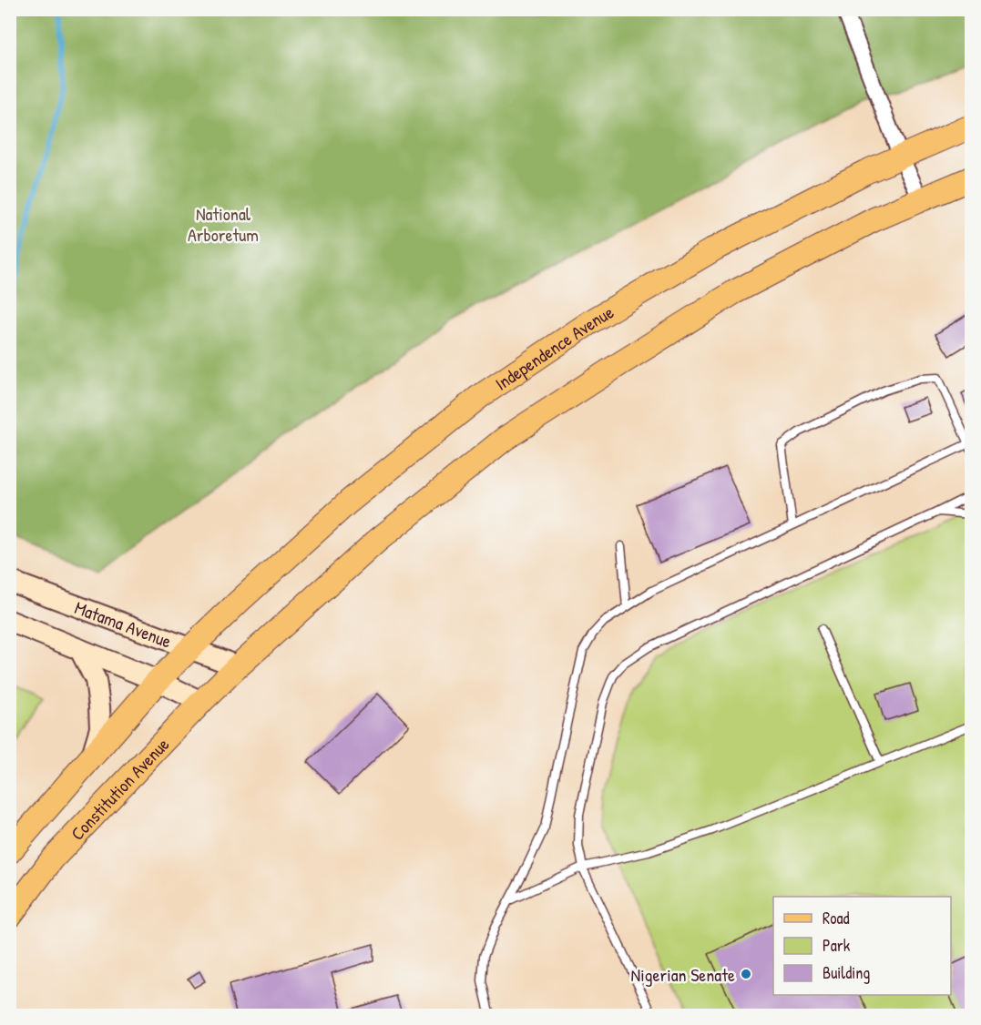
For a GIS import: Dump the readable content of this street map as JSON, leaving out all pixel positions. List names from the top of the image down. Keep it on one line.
{"streets":{"main road":["Independence Avenue","Matama Avenue","Constitution Avenue"]},"crossings":[["Independence Avenue","Matama Avenue"],["Matama Avenue","Constitution Avenue"]],"parks":["National Arboretum"],"places":["Nigerian Senate"],"legend":["Road","Park","Building"]}
